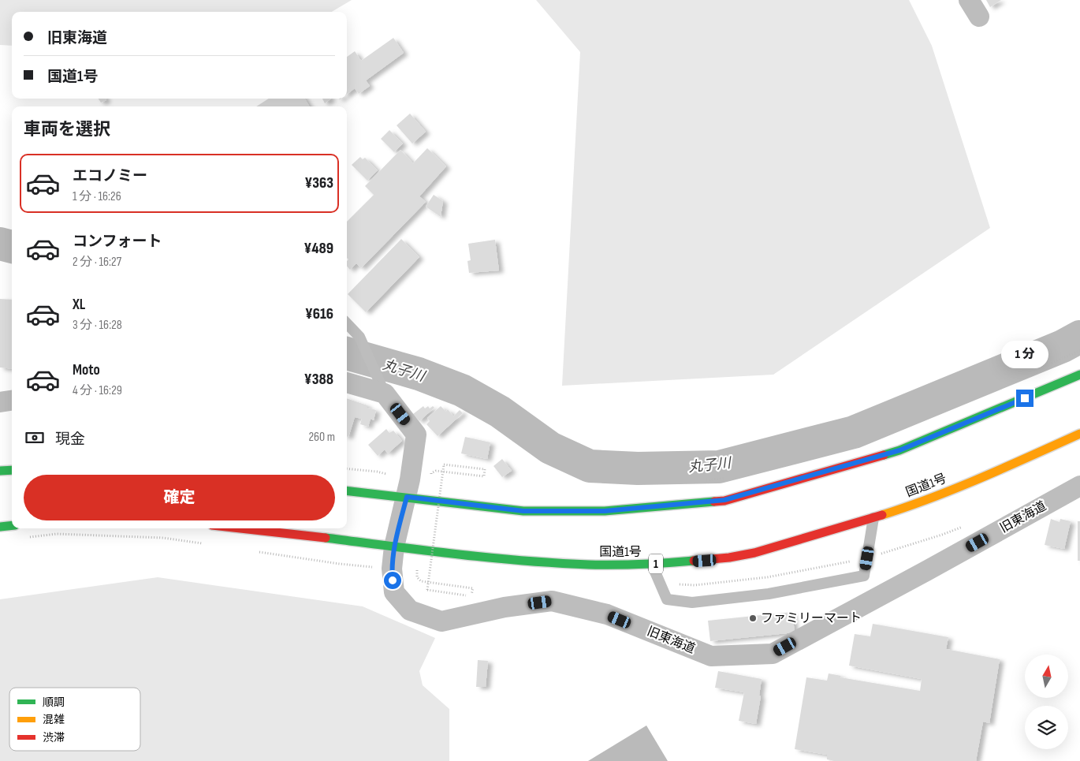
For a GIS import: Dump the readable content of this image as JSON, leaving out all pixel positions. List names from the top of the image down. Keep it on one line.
{"streets":{"highway":["国道1号","1"],"street":["旧東海道"]},"crossings":[["国道1号","旧東海道"]],"water":["丸子川"],"places":["ファミリーマート"],"legend":["順調","混雑","渋滞"],"north":"top","page":{"banner":["旧東海道","国道1号"],"heading":"車両を選択","list":[{"name":"エコノミー","note":"1 分 · 16:26","value":"¥363"},{"name":"コンフォート","note":"2 分 · 16:27","value":"¥489"},{"name":"XL","note":"3 分 · 16:28","value":"¥616"},{"name":"Moto","note":"4 分 · 16:29","value":"¥388"}],"bubble":"1 分","pay":["現金","260 m"],"buttons":"確定"}}
